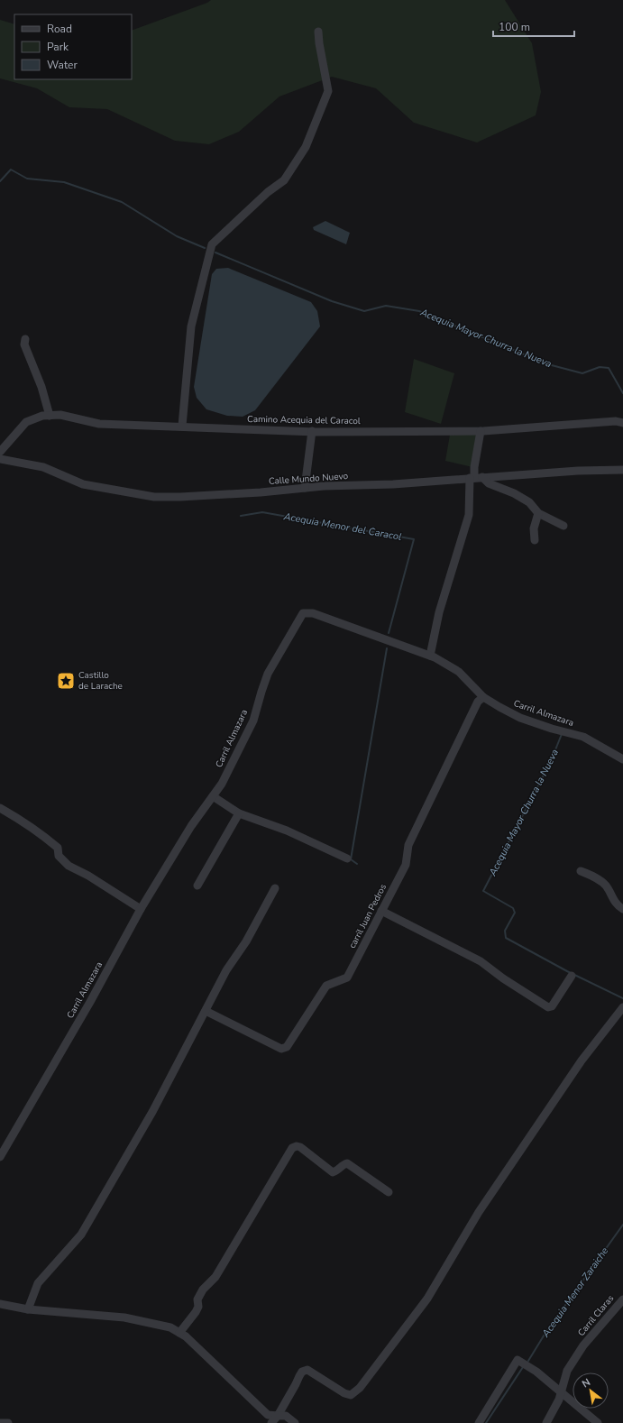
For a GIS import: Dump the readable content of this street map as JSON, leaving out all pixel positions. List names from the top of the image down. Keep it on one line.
{"streets":{"street":["Camino Acequia del Caracol","Calle Mundo Nuevo","Carril Almazara","carril Juan Pedros","Carril Claras"]},"crossings":[["Carril Almazara","carril Juan Pedros"]],"water":["Acequia Mayor Churra la Nueva","Acequia Menor del Caracol","Acequia Menor Zaraiche"],"places":{"place":["Castillo de Larache"]},"legend":["Road","Park","Water"],"scale_bar":"100 m","north":"top left"}
